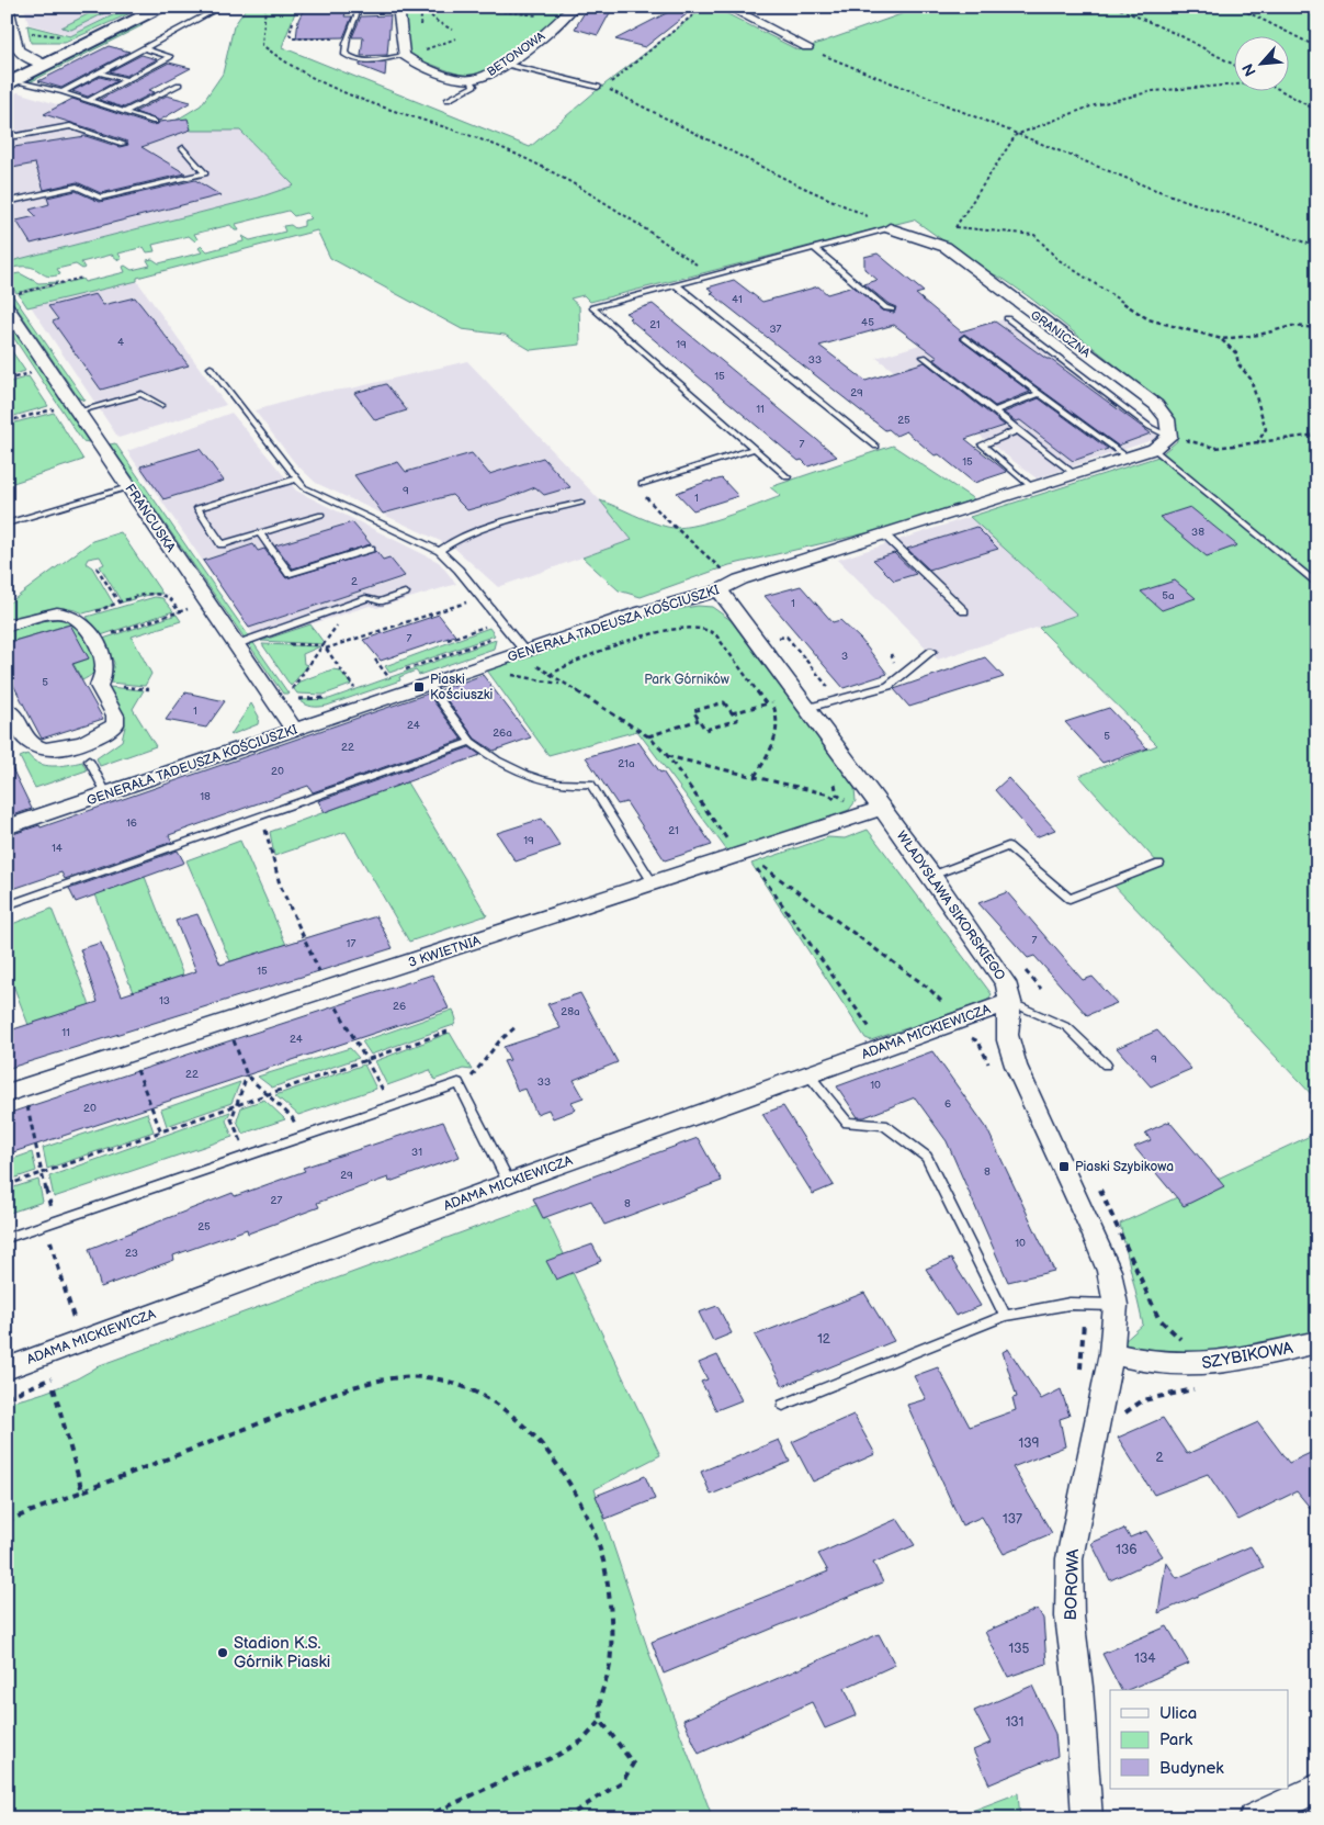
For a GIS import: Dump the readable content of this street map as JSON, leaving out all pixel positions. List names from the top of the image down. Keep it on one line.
{"streets":{"street":["BETONOWA","GRANICZNA","FRANCUSKA","GENERAŁA TADEUSZA KOŚCIUSZKI","WŁADYSŁAWA SIKORSKIEGO","3 KWIETNIA","ADAMA MICKIEWICZA","SZYBIKOWA","BOROWA"]},"crossings":[["FRANCUSKA","GENERAŁA TADEUSZA KOŚCIUSZKI"],["GENERAŁA TADEUSZA KOŚCIUSZKI","WŁADYSŁAWA SIKORSKIEGO"],["WŁADYSŁAWA SIKORSKIEGO","3 KWIETNIA"],["WŁADYSŁAWA SIKORSKIEGO","ADAMA MICKIEWICZA"],["WŁADYSŁAWA SIKORSKIEGO","SZYBIKOWA"],["WŁADYSŁAWA SIKORSKIEGO","BOROWA"],["SZYBIKOWA","BOROWA"]],"parks":["Park Górników"],"places":{"transit":["Piaski Kościuszki","Piaski Szybikowa"],"other":["Stadion K.S. Górnik Piaski"]},"house_numbers":["41","45","21","37","4","19","33","15","29","11","25","7","15","9","1","38","2","5a","1","7","3","5","1","24","26a","5","22","21a","20","18","16","21","19","14","7","17","15","13","26","28a","11","24","9","22","33","10","6","20","31","8","29","27","8","25","10","23","12","139","2","137","136","135","134","131"],"legend":["Ulica","Park","Budynek"],"north":"bottom left"}
